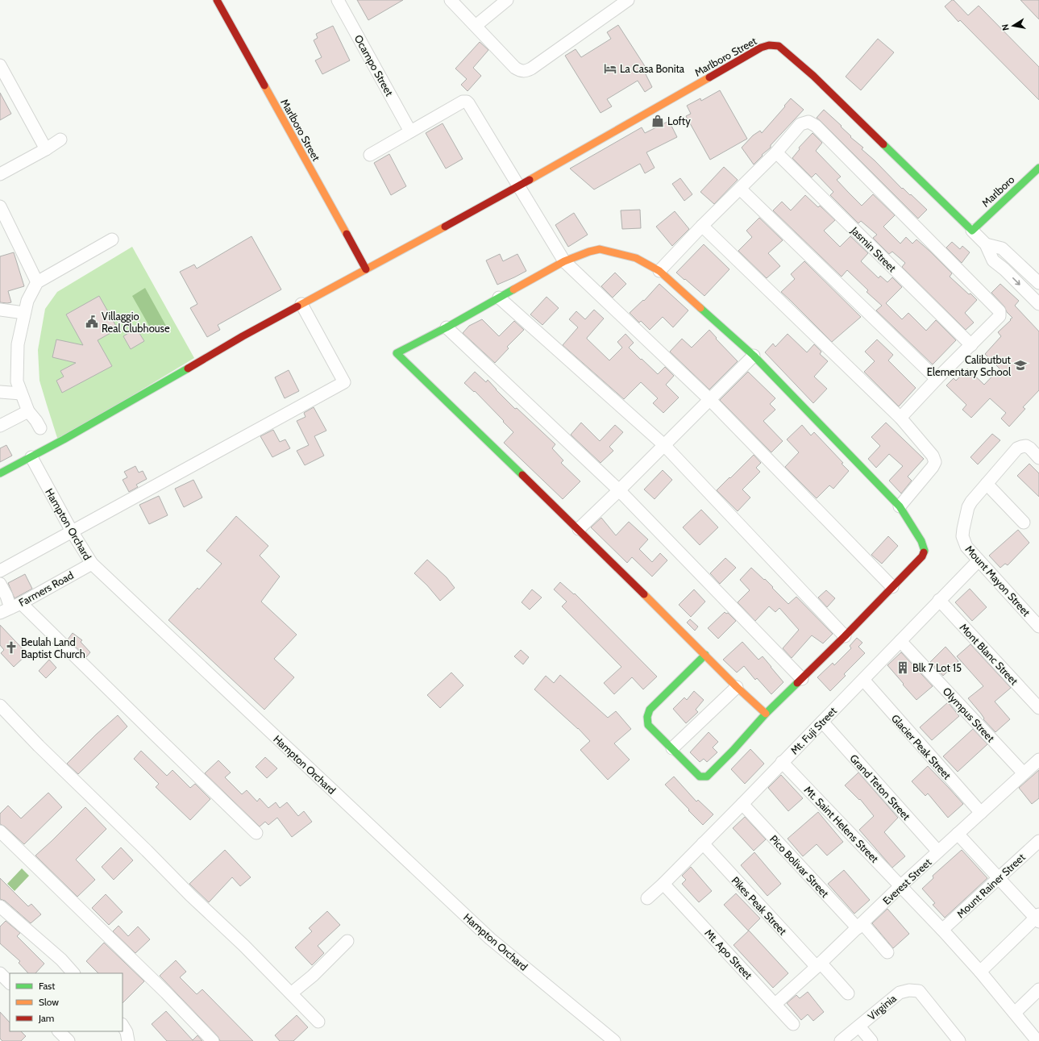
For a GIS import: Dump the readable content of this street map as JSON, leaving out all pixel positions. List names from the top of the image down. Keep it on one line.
{"streets":{"street":["Marlboro Street","Ocampo Street","Marlboro","Jasmin Street","Hampton Orchard","Mount Mayon Street","Farmers Road","Mont Blanc Street","Olympus Street","Mt. Fuji Street","Glacier Peak Street","Grand Teton Street","Mt. Saint Helens Street","Pico Bolivar Street","Everest Street","Mount Rainer Street","Pikes Peak Street","Mt. Apo Street","Virginia"]},"crossings":[["Marlboro Street","Marlboro"],["Marlboro Street","Hampton Orchard"],["Hampton Orchard","Farmers Road"],["Mount Mayon Street","Mt. Fuji Street"],["Mont Blanc Street","Mt. Fuji Street"],["Olympus Street","Mt. Fuji Street"],["Olympus Street","Everest Street"],["Mt. Fuji Street","Glacier Peak Street"],["Mt. Fuji Street","Grand Teton Street"],["Mt. Fuji Street","Mt. Saint Helens Street"],["Mt. Fuji Street","Pico Bolivar Street"],["Mt. Fuji Street","Pikes Peak Street"],["Mt. Fuji Street","Mt. Apo Street"],["Glacier Peak Street","Everest Street"],["Grand Teton Street","Everest Street"],["Mt. Saint Helens Street","Everest Street"],["Mt. Saint Helens Street","Mount Rainer Street"],["Pico Bolivar Street","Everest Street"],["Everest Street","Pikes Peak Street"],["Everest Street","Mt. Apo Street"]],"places":{"hotel":["La Casa Bonita"],"shop":["Lofty"],"public building":["Villaggio Real Clubhouse"],"school or university":["Calibutbut Elementary School"],"church":["Beulah Land Baptist Church"],"building":["Blk 7 Lot 15"]},"legend":["Fast","Slow","Jam"],"north":"left"}
